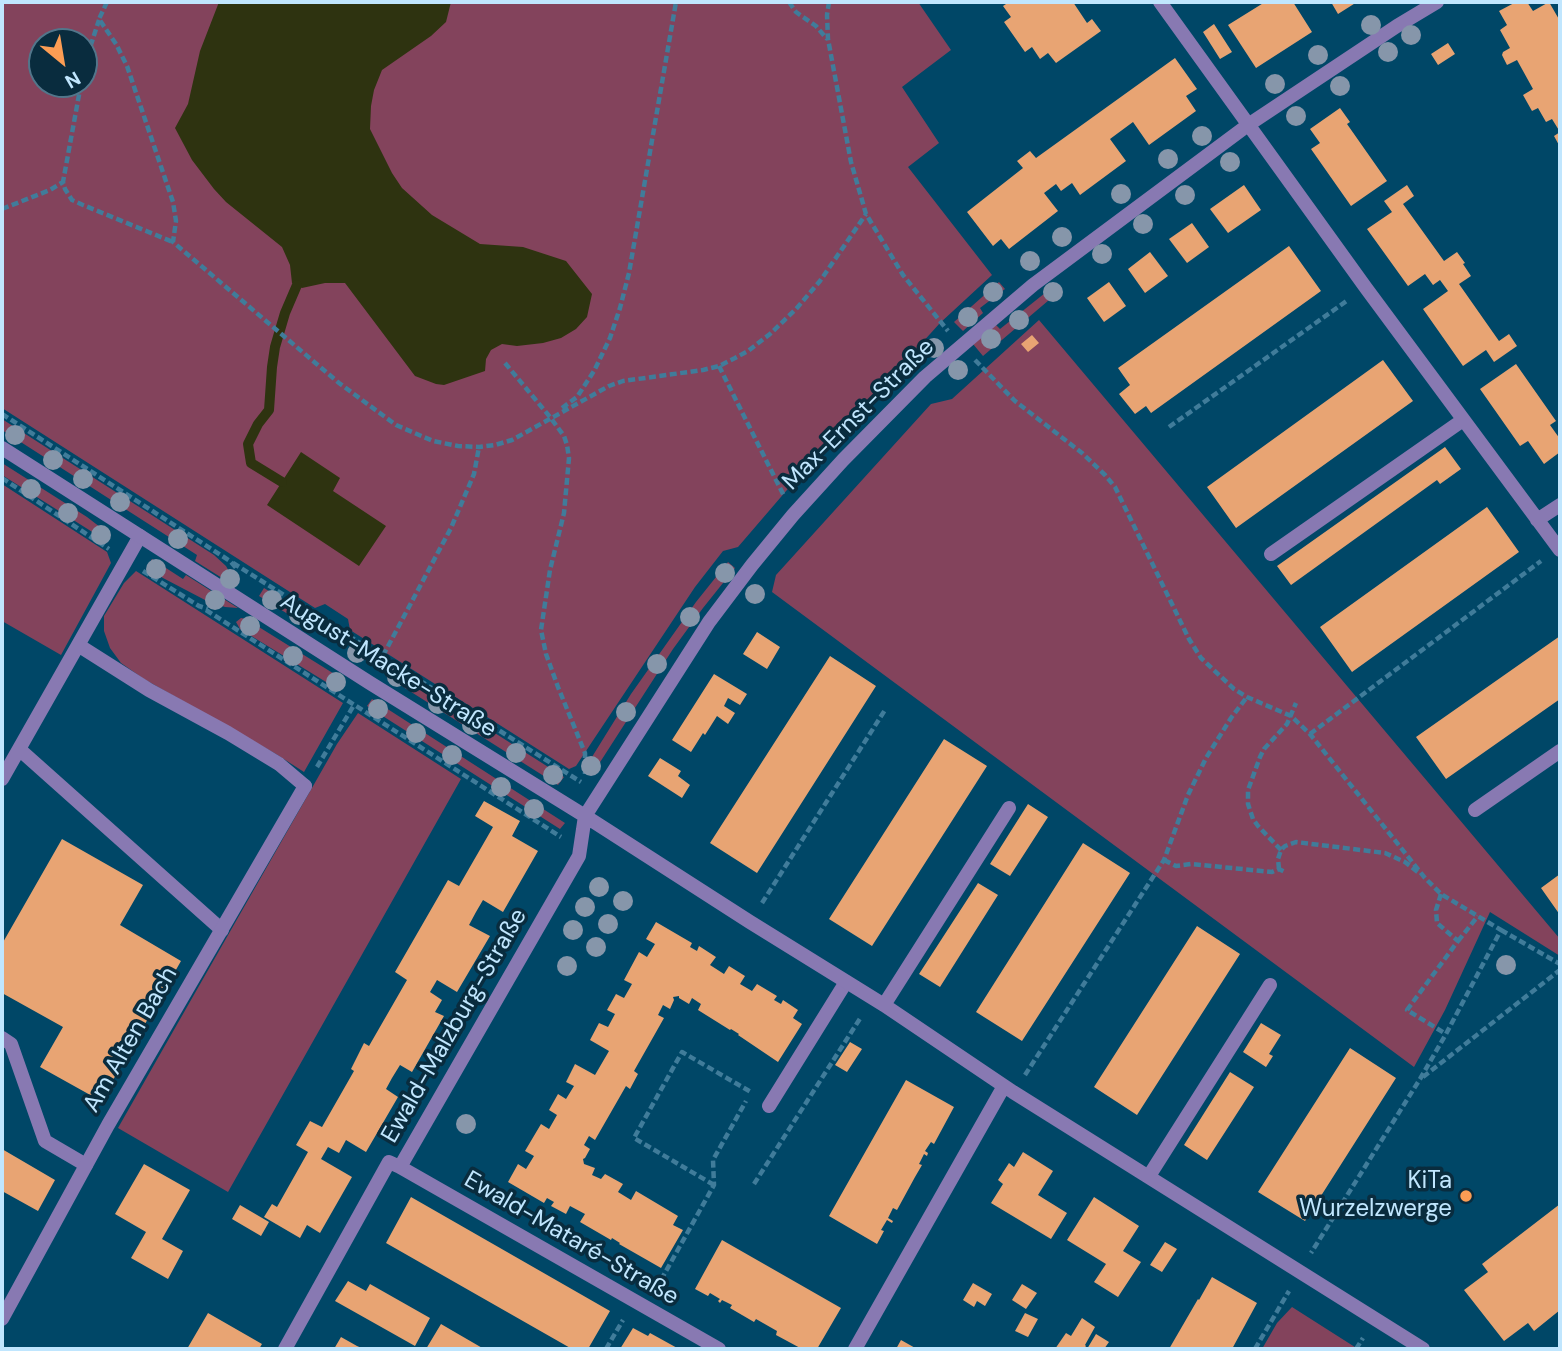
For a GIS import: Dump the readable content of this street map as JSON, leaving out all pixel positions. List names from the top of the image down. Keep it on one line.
{"streets":{"street":["Max-Ernst-Straße","August-Macke-Straße","Ewald-Malzburg-Straße","Am Alten Bach","Ewald-Mataré-Straße"]},"crossings":[["Max-Ernst-Straße","August-Macke-Straße"],["Max-Ernst-Straße","Ewald-Malzburg-Straße"],["August-Macke-Straße","Ewald-Malzburg-Straße"],["Ewald-Malzburg-Straße","Ewald-Mataré-Straße"]],"places":["KiTa Wurzelzwerge"],"north":"bottom right"}
